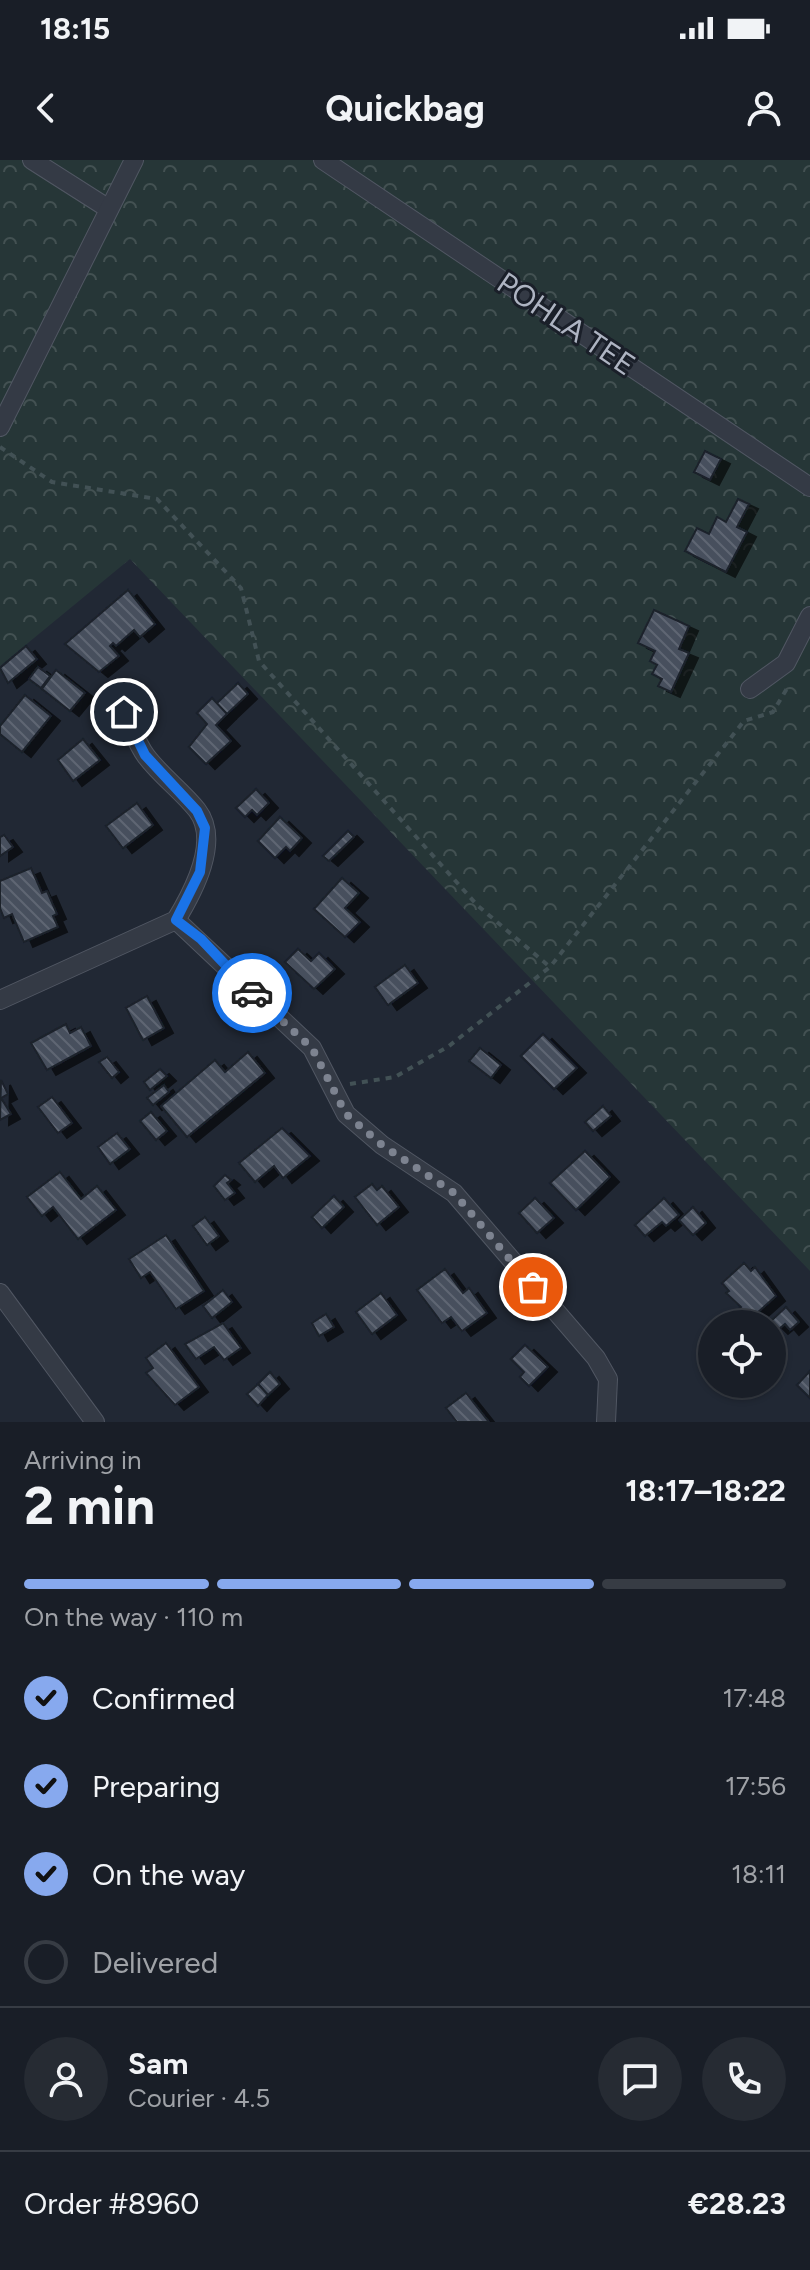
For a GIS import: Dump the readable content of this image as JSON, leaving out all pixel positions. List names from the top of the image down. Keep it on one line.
{"streets":{"street":["POHLA TEE"]},"page":{"status":"18:15","header":"Quickbag","heading":["2 min","Arriving in","18:17–18:22"],"panel":["Sam","Courier · 4.5","Order #8960","€28.23"],"bar":"On the way · 110 m","list":[["Confirmed","17:48"],["Preparing","17:56"],["On the way","18:11"],"Delivered"]}}
